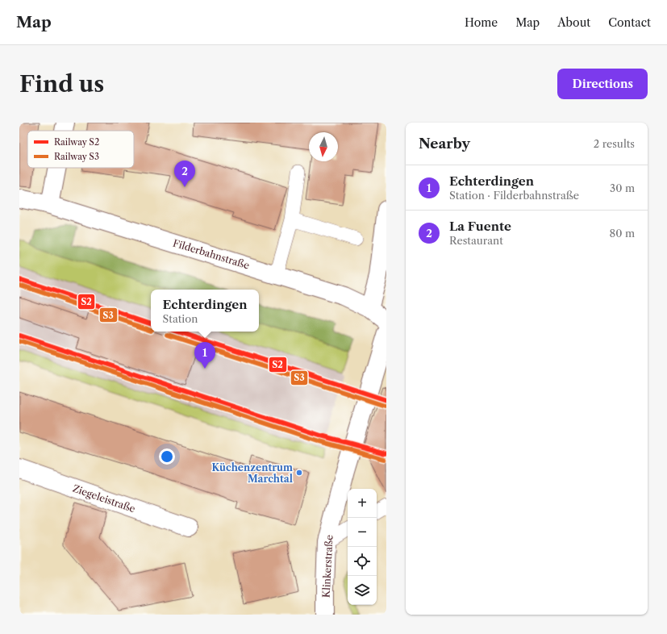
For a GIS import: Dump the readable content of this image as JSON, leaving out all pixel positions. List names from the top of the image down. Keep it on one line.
{"streets":{"street":["Filderbahnstraße","Ziegeleistraße","Klinkerstraße"]},"places":["Küchenzentrum Marchtal"],"lines":["rail line S2","rail line S3"],"legend":["Railway S2","Railway S3"],"north":"bottom","page":{"header":"Map","nav":["Home","Map","About","Contact"],"buttons":"Directions","title":"Find us","heading":["Nearby","2 results"],"pins":["2","1"],"list":[{"mark":"1","name":"Echterdingen","note":"Station · Filderbahnstraße","value":"30 m"},{"mark":"2","name":"La Fuente","note":"Restaurant","value":"80 m"}],"popup":["Echterdingen","Station"],"map_buttons":["+","−"]}}
